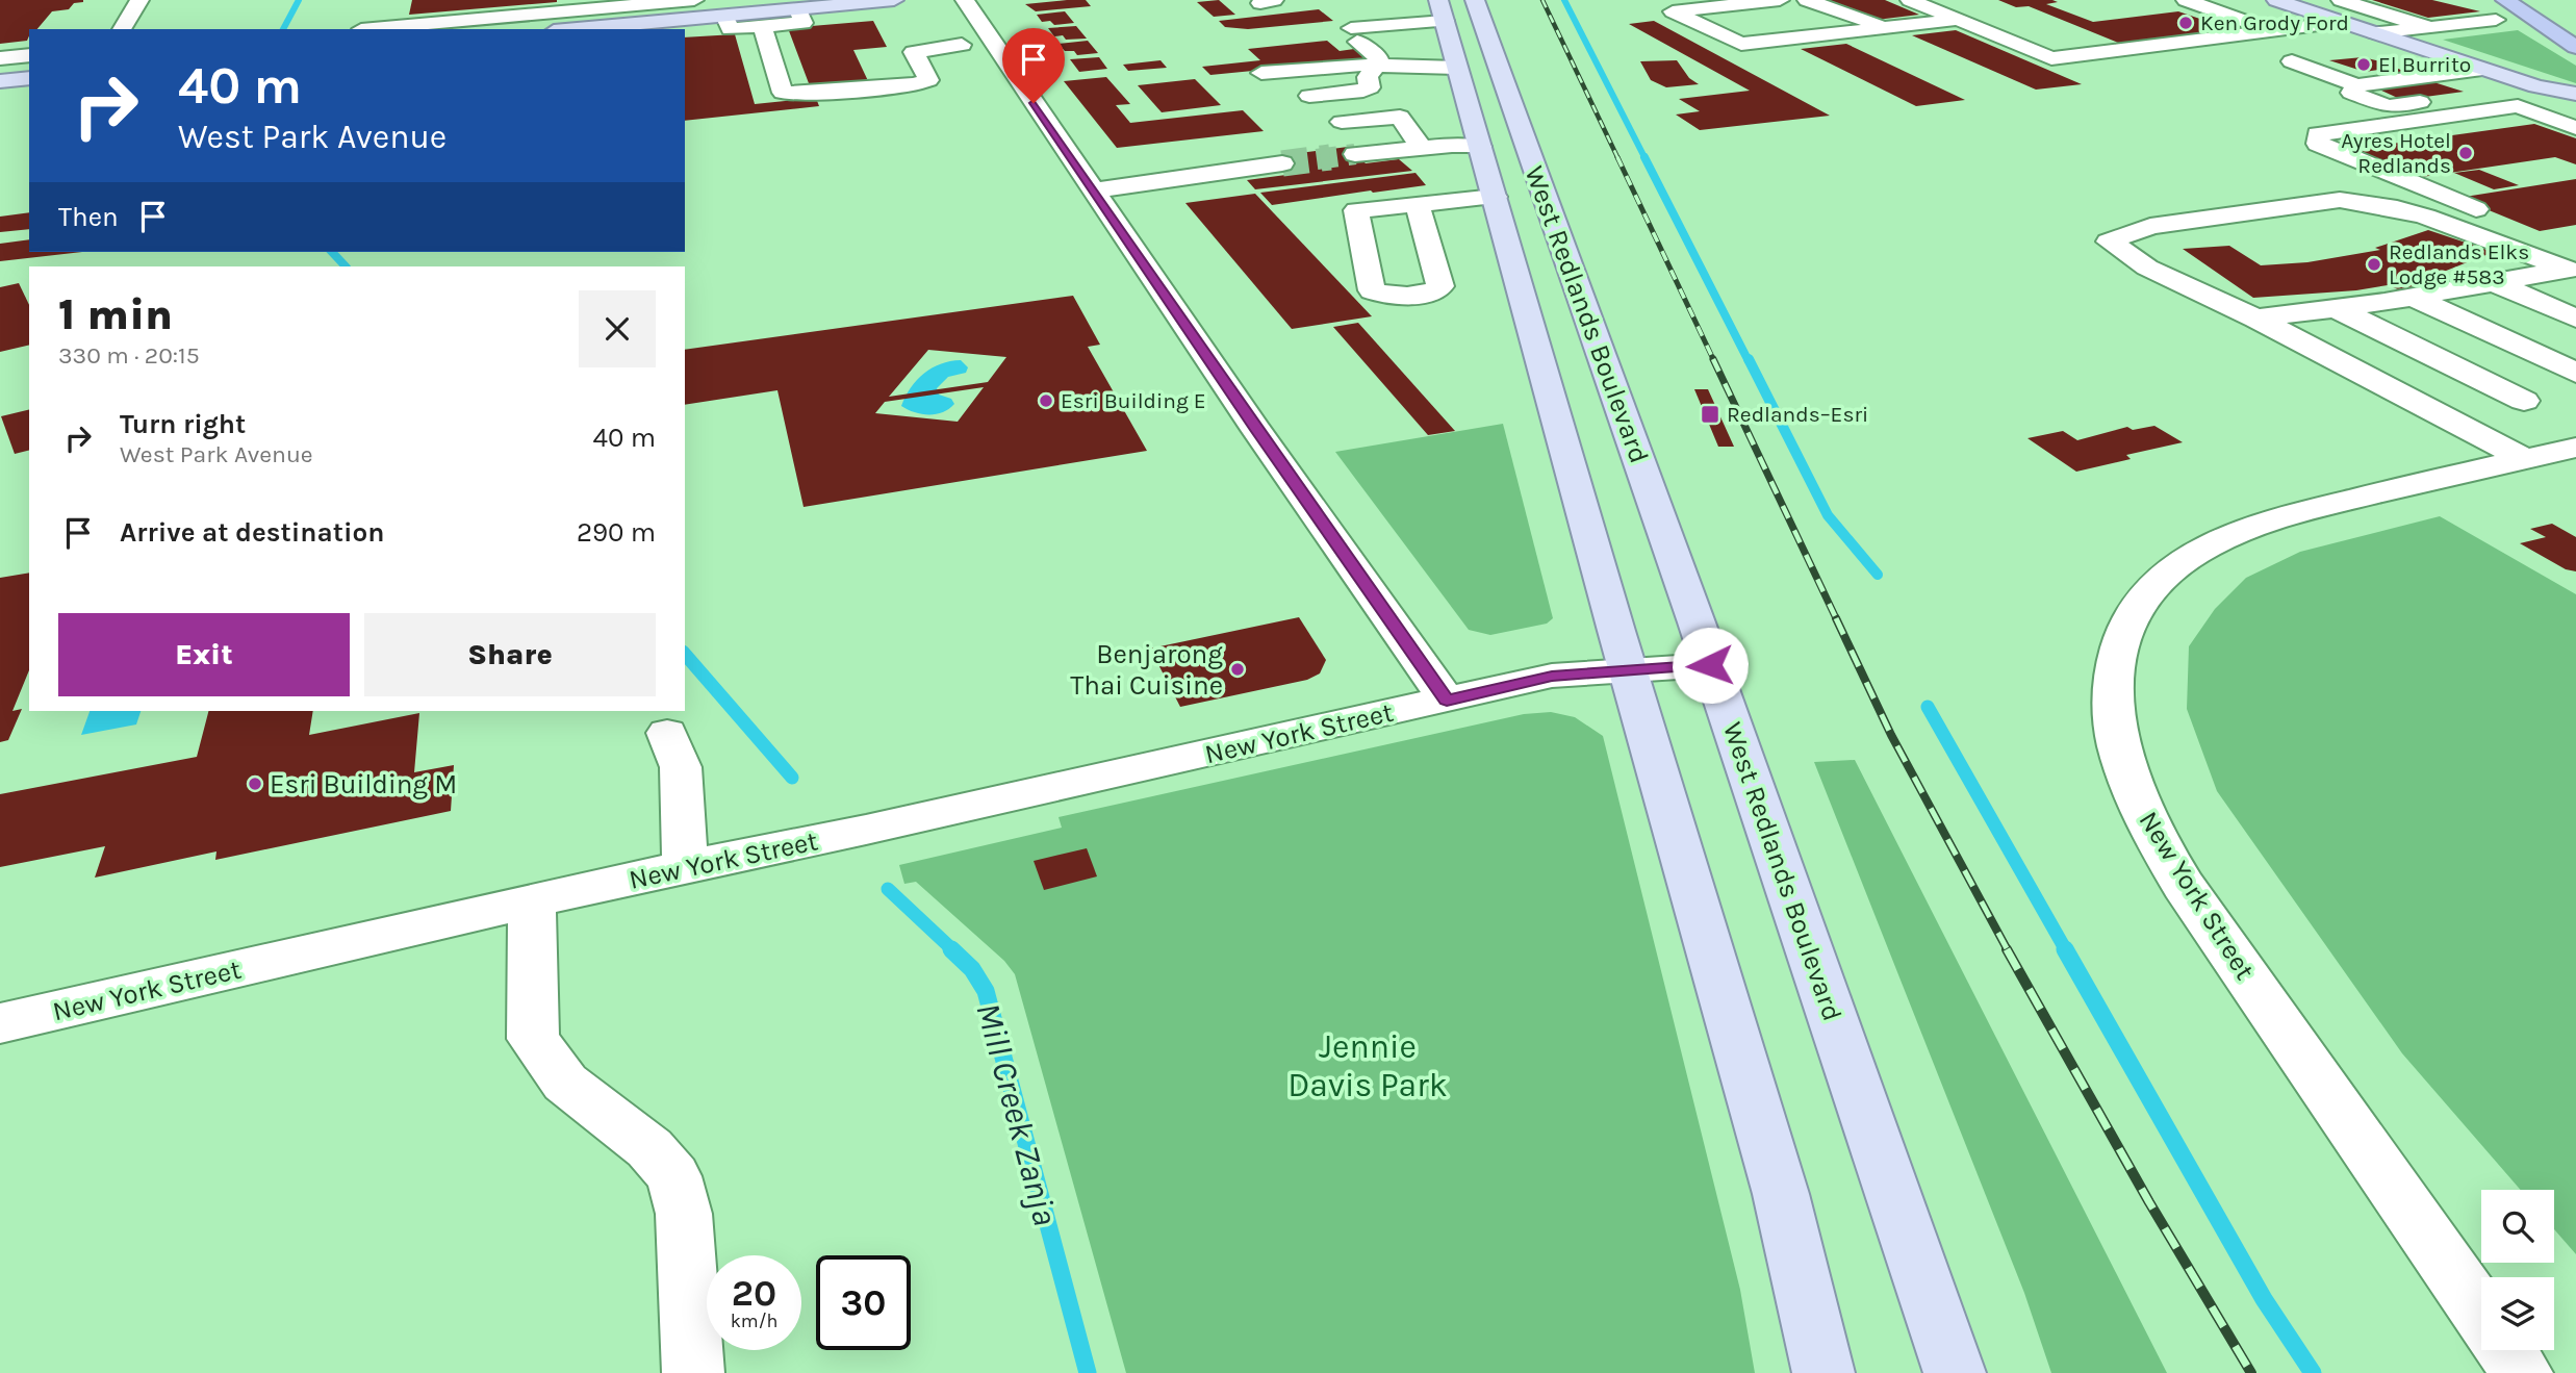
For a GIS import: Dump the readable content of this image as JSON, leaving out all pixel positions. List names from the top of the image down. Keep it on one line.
{"streets":{"main road":["West Redlands Boulevard"],"street":["New York Street"]},"crossings":[["West Redlands Boulevard","New York Street"]],"water":["Mill Creek Zanja"],"parks":["Jennie Davis Park"],"places":{"other":["Ken Grody Ford","El Burrito","Ayres Hotel Redlands","Redlands Elks Lodge #583","Esri Building E","Benjarong Thai Cuisine","Esri Building M"],"transit":["Redlands–Esri"]},"page":{"turn":["40 m","West Park Avenue"],"then":"Then","heading":["1 min","330 m · 20:15"],"list":[{"name":"Turn right","note":"West Park Avenue","value":"40 m"},{"name":"Arrive at destination","value":"290 m"}],"buttons":["Exit","Share"],"speed":"20 km/h","limit":"30"}}
